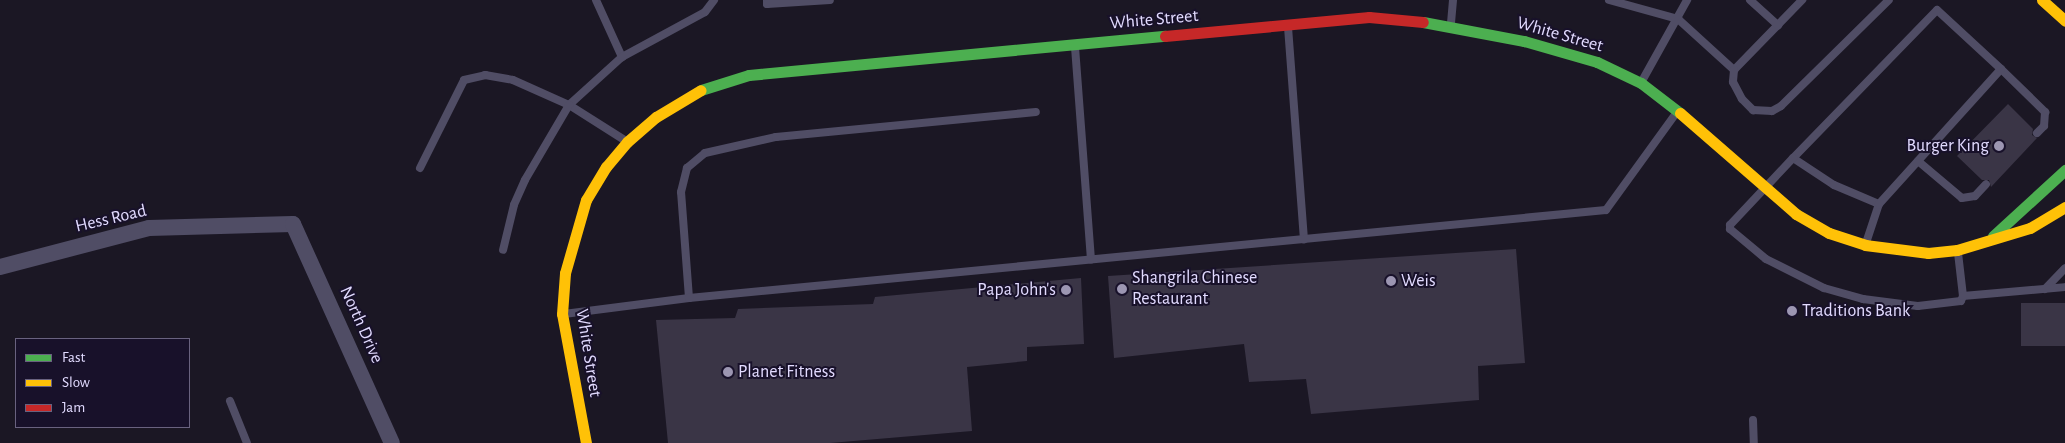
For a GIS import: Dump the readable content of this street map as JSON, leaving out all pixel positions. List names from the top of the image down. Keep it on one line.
{"streets":{"street":["White Street","Hess Road","North Drive"]},"crossings":[["Hess Road","North Drive"]],"places":["Burger King","Weis","Shangrila Chinese Restaurant","Papa John's","Traditions Bank","Planet Fitness"],"legend":["Fast","Slow","Jam"]}
